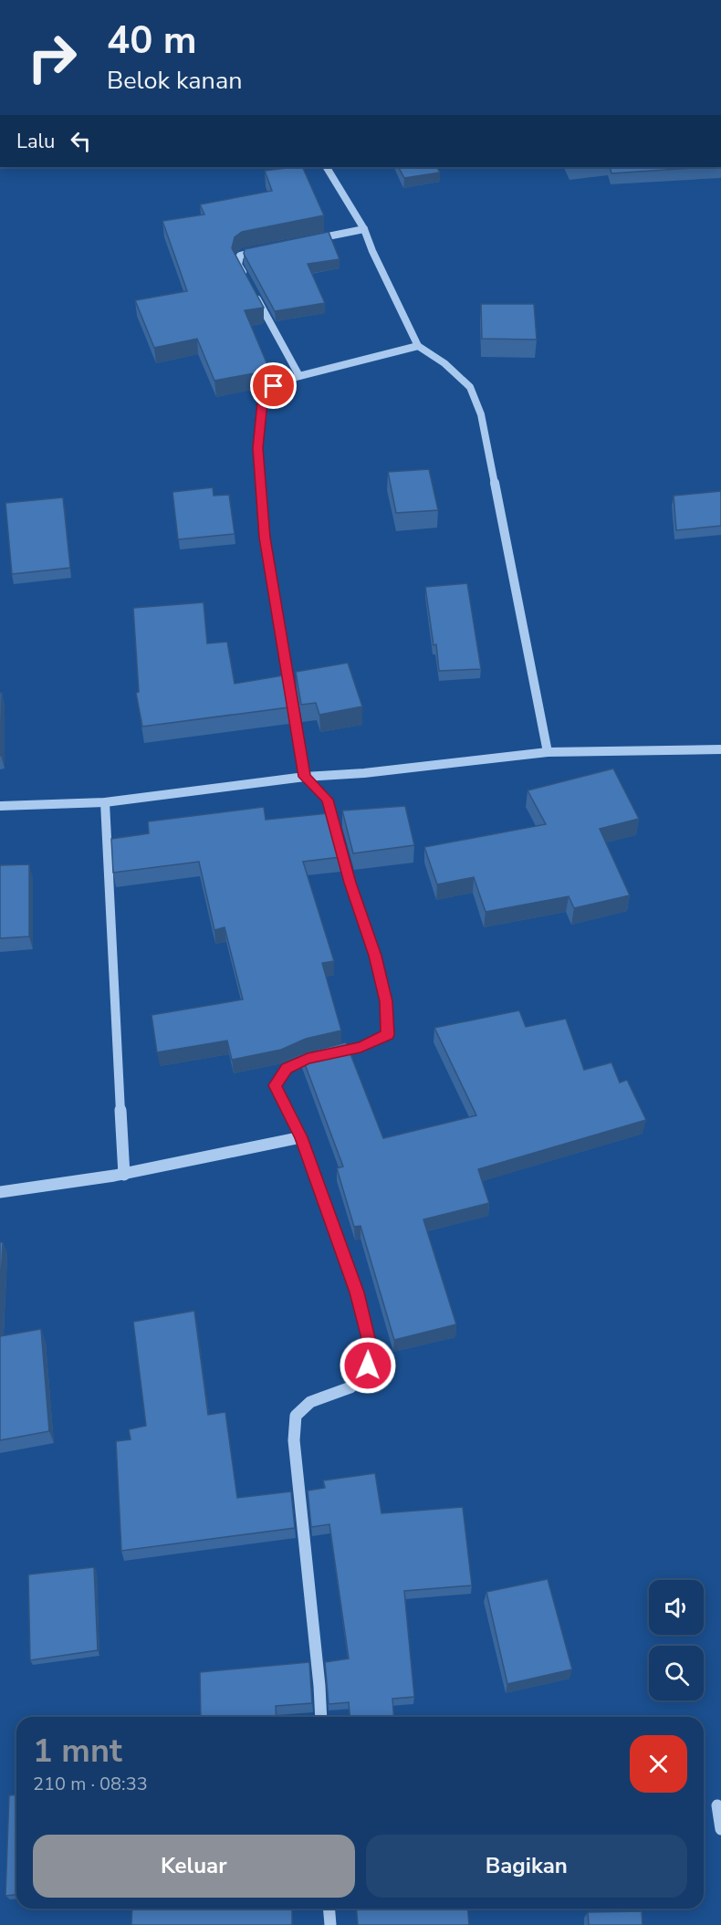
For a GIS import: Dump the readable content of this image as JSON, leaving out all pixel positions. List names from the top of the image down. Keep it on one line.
{"page":{"turn":["40 m","Belok kanan"],"then":"Lalu","heading":["1 mnt","210 m · 08:33"],"buttons":["Keluar","Bagikan"]}}
